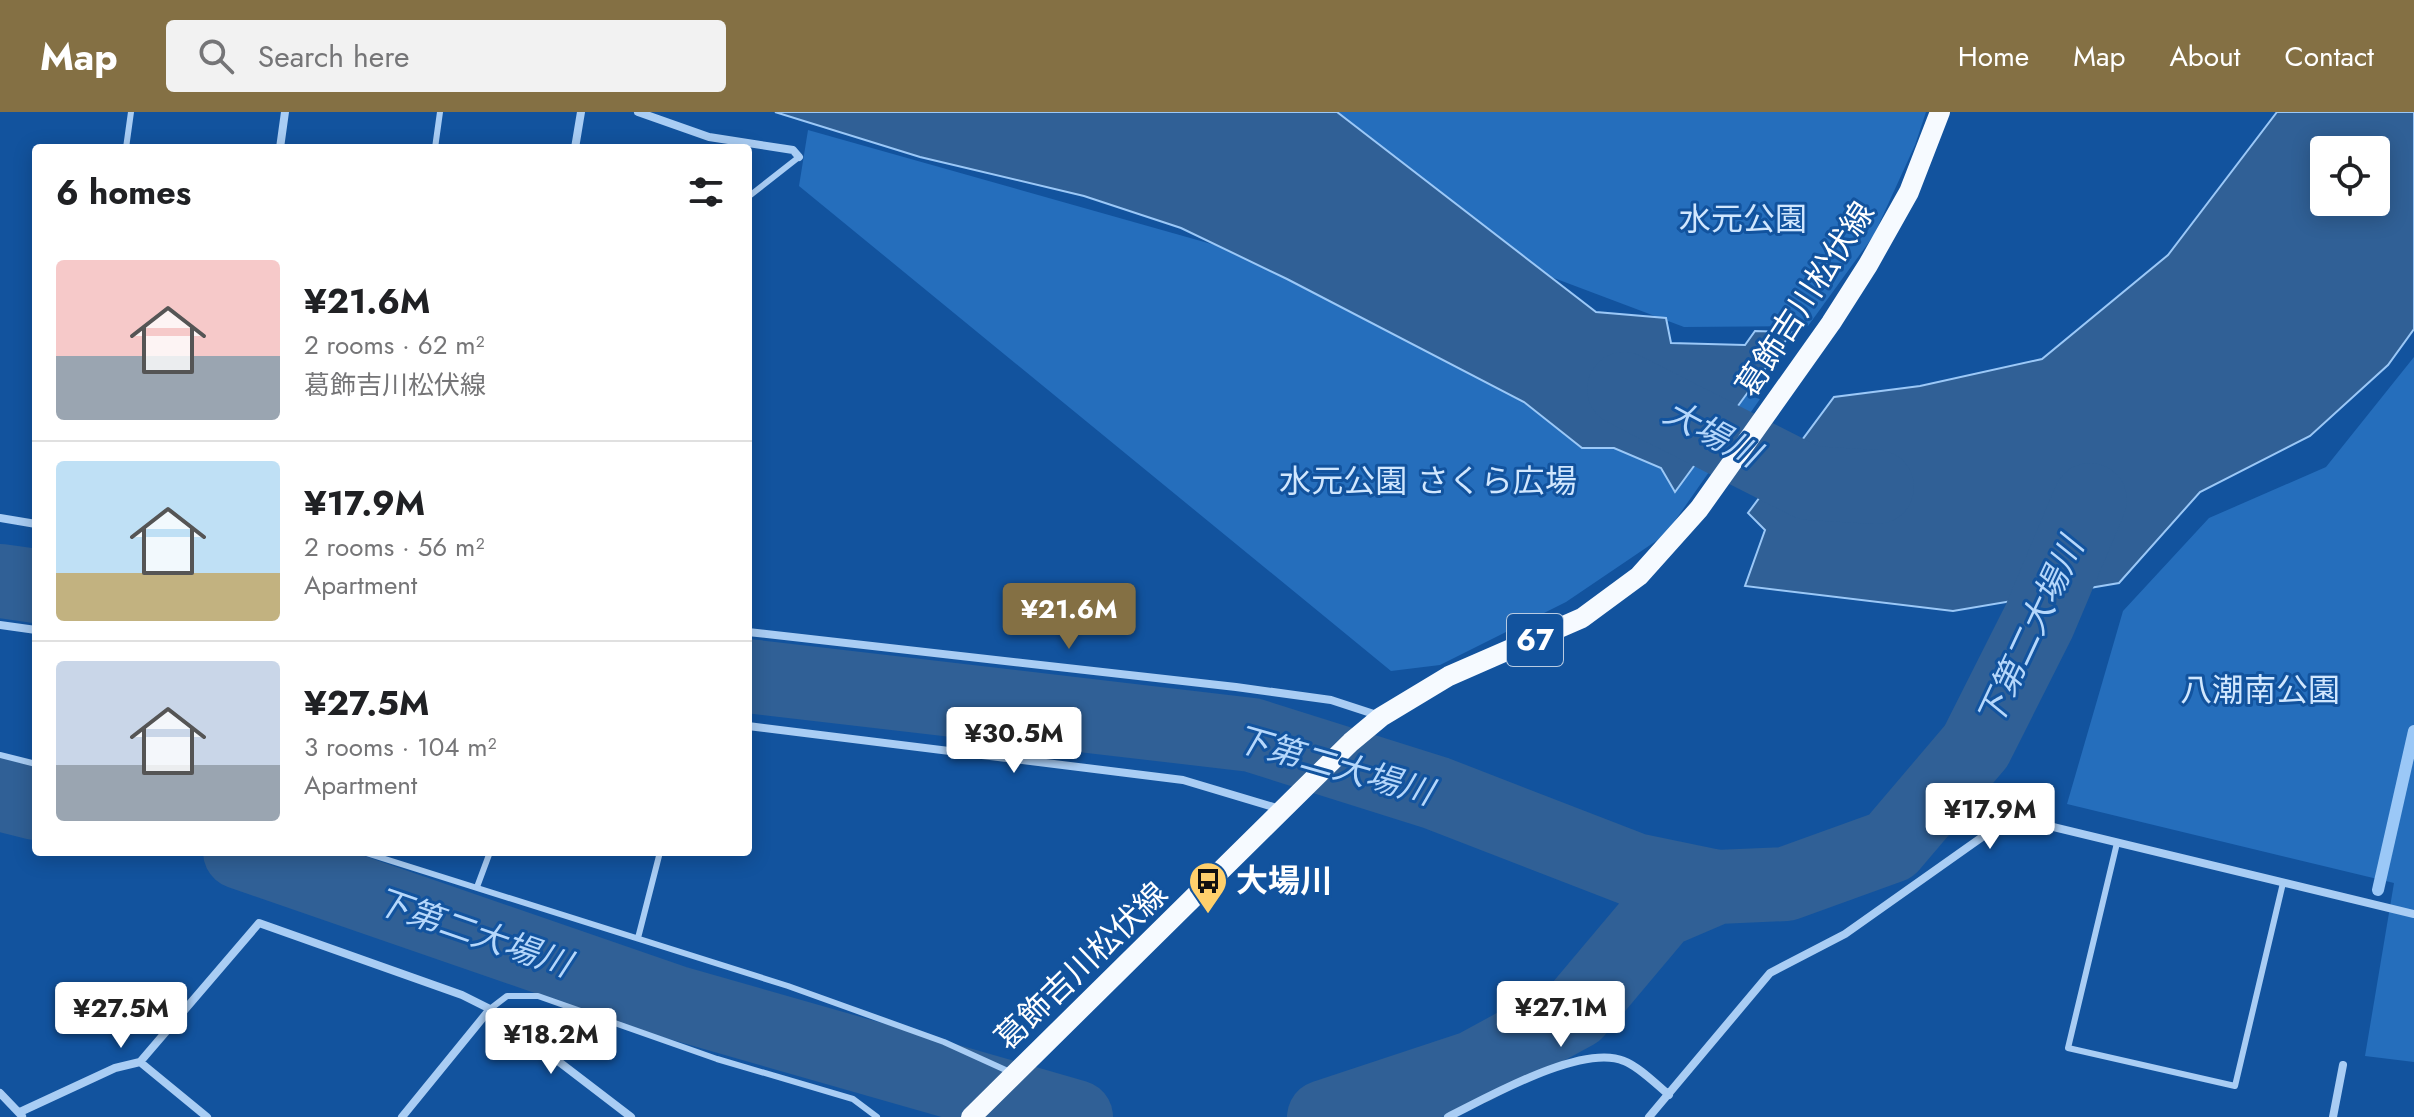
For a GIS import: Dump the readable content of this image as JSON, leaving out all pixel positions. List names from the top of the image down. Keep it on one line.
{"streets":{"main road":["葛飾吉川松伏線","67"]},"water":["大場川","下第二大場川"],"parks":["水元公園","水元公園 さくら広場","八潮南公園"],"places":{"bus stop":["大場川"]},"page":{"header":"Map","search":"Search here","nav":["Home","Map","About","Contact"],"heading":"6 homes","list":[{"name":"¥21.6M","note":"2 rooms · 62 m² · 葛飾吉川松伏線"},{"name":"¥17.9M","note":"2 rooms · 56 m² · Apartment"},{"name":"¥27.5M","note":"3 rooms · 104 m² · Apartment"}],"price":["¥21.6M","¥30.5M","¥17.9M","¥27.1M","¥27.5M","¥18.2M"]}}
